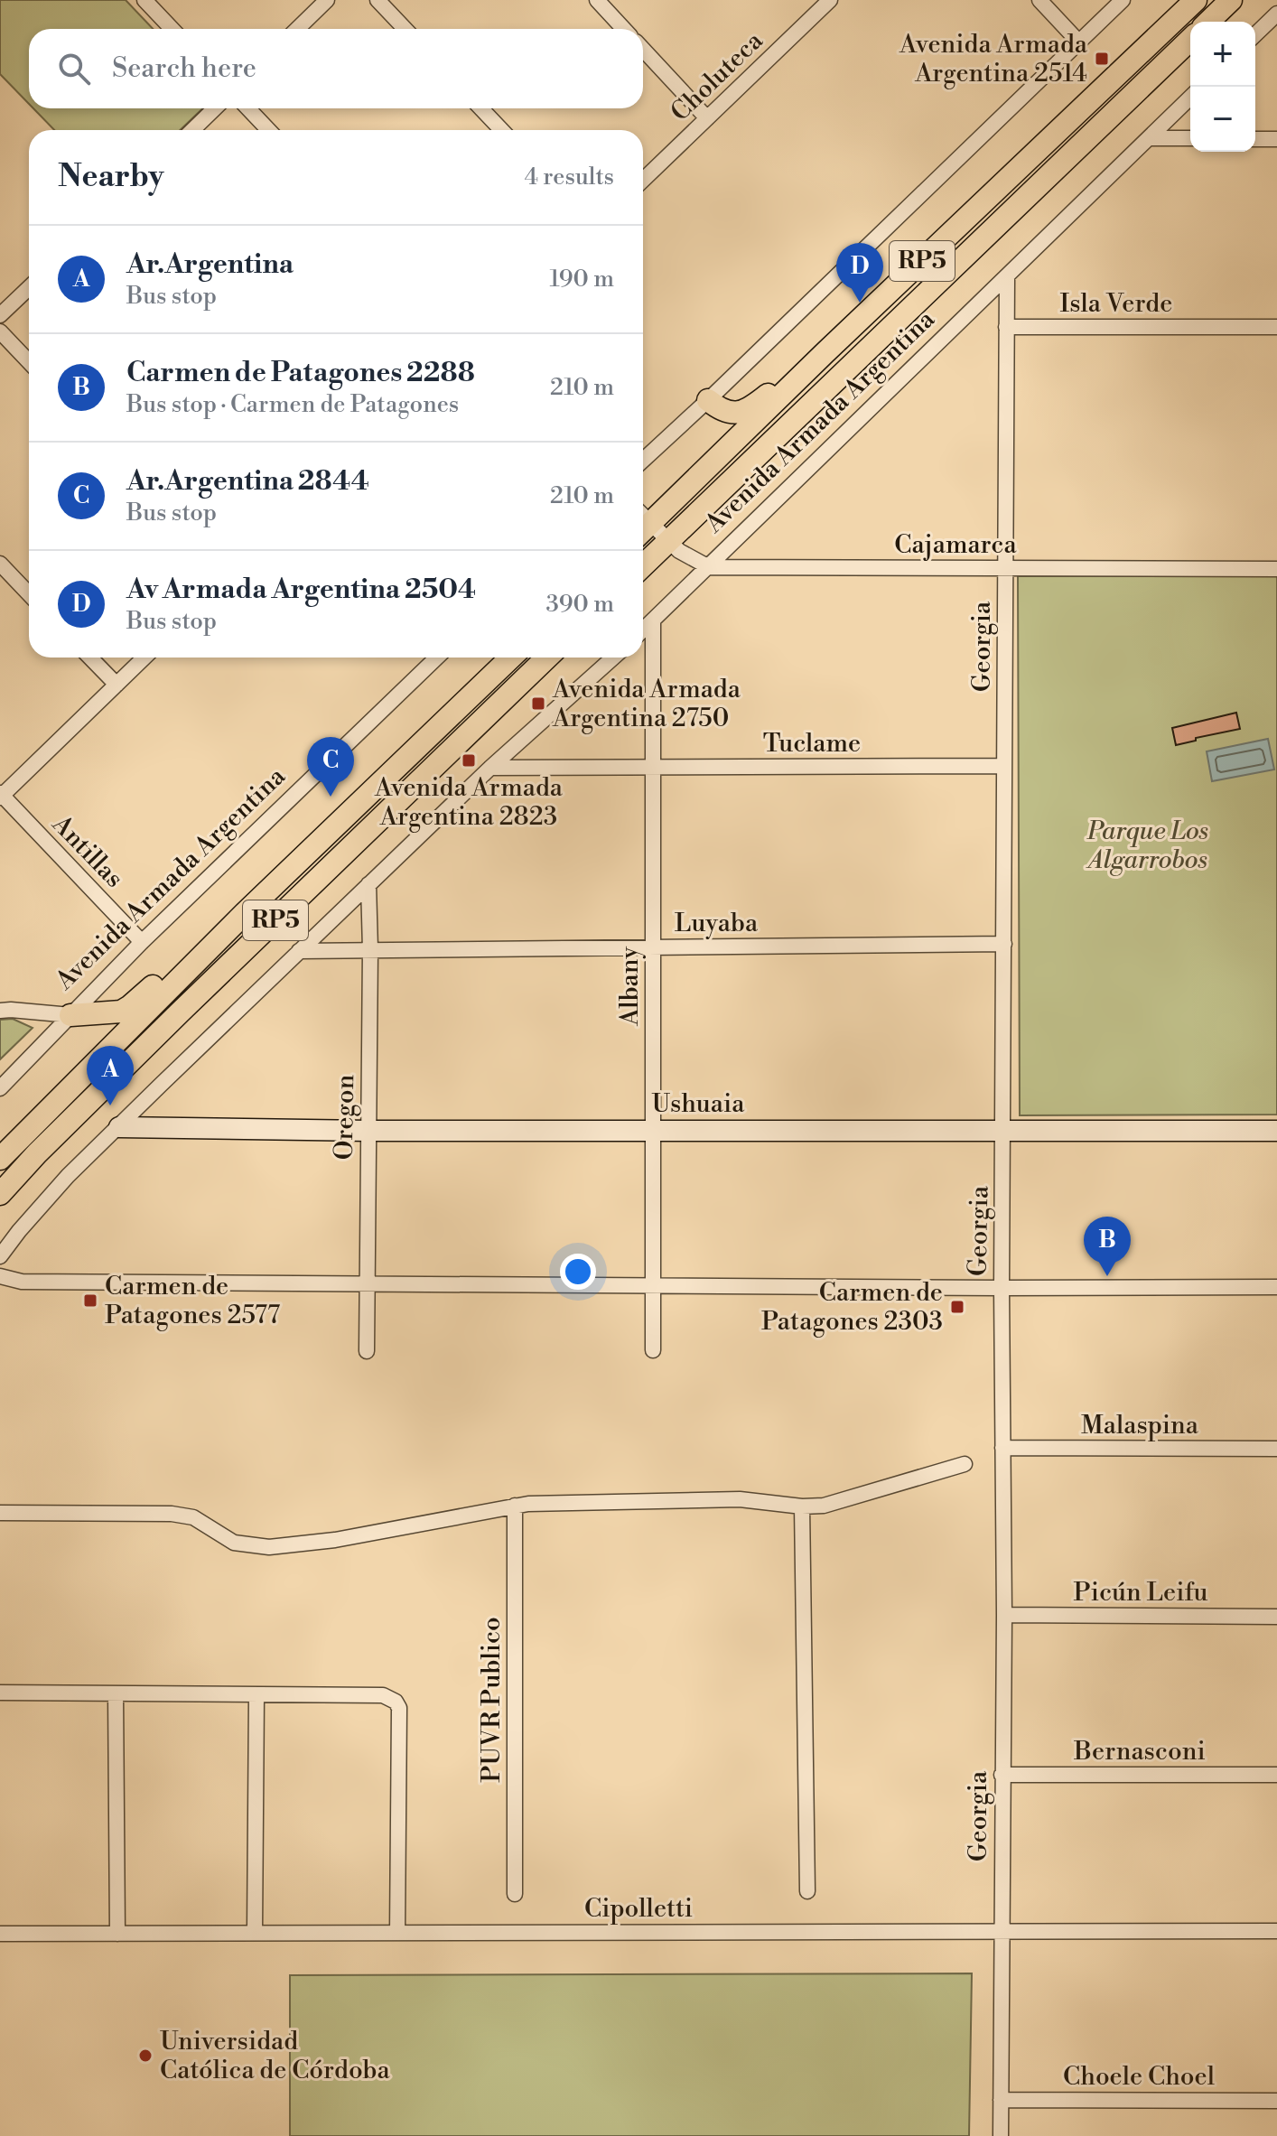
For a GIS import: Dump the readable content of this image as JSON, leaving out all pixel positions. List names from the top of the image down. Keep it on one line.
{"streets":{"main road":["RP5","Avenida Armada Argentina","Ushuaia"],"street":["Choluteca","Isla Verde","Cajamarca","Georgia","Tuclame","Antillas","Luyaba","Albany","Oregon","Malaspina","Picún Leifu","PUVR Publico","Bernasconi","Cipolletti","Choele Choel"]},"crossings":[["Isla Verde","Georgia"],["Avenida Armada Argentina","Cajamarca"],["Avenida Armada Argentina","Antillas"],["Avenida Armada Argentina","Albany"],["Cajamarca","Georgia"],["Georgia","Tuclame"],["Georgia","Luyaba"],["Georgia","Ushuaia"],["Georgia","Malaspina"],["Georgia","Picún Leifu"],["Georgia","Bernasconi"],["Georgia","Cipolletti"],["Georgia","Choele Choel"],["Tuclame","Albany"],["Luyaba","Albany"],["Luyaba","Oregon"],["Albany","Ushuaia"],["Ushuaia","Oregon"]],"parks":["Parque Los Algarrobos"],"places":{"transit":["Avenida Armada Argentina 2514","Avenida Armada Argentina 2750","Avenida Armada Argentina 2823","Carmen de Patagones 2577","Carmen de Patagones 2303"],"other":["Universidad Católica de Córdoba"]},"page":{"map_buttons":["+","−"],"search":"Search here","heading":["Nearby","4 results"],"list":[{"mark":"A","name":"Ar.Argentina","note":"Bus stop","value":"190 m"},{"mark":"B","name":"Carmen de Patagones 2288","note":"Bus stop · Carmen de Patagones","value":"210 m"},{"mark":"C","name":"Ar.Argentina 2844","note":"Bus stop","value":"210 m"},{"mark":"D","name":"Av Armada Argentina 2504","note":"Bus stop","value":"390 m"}],"pins":["D","C","A","B"]}}
